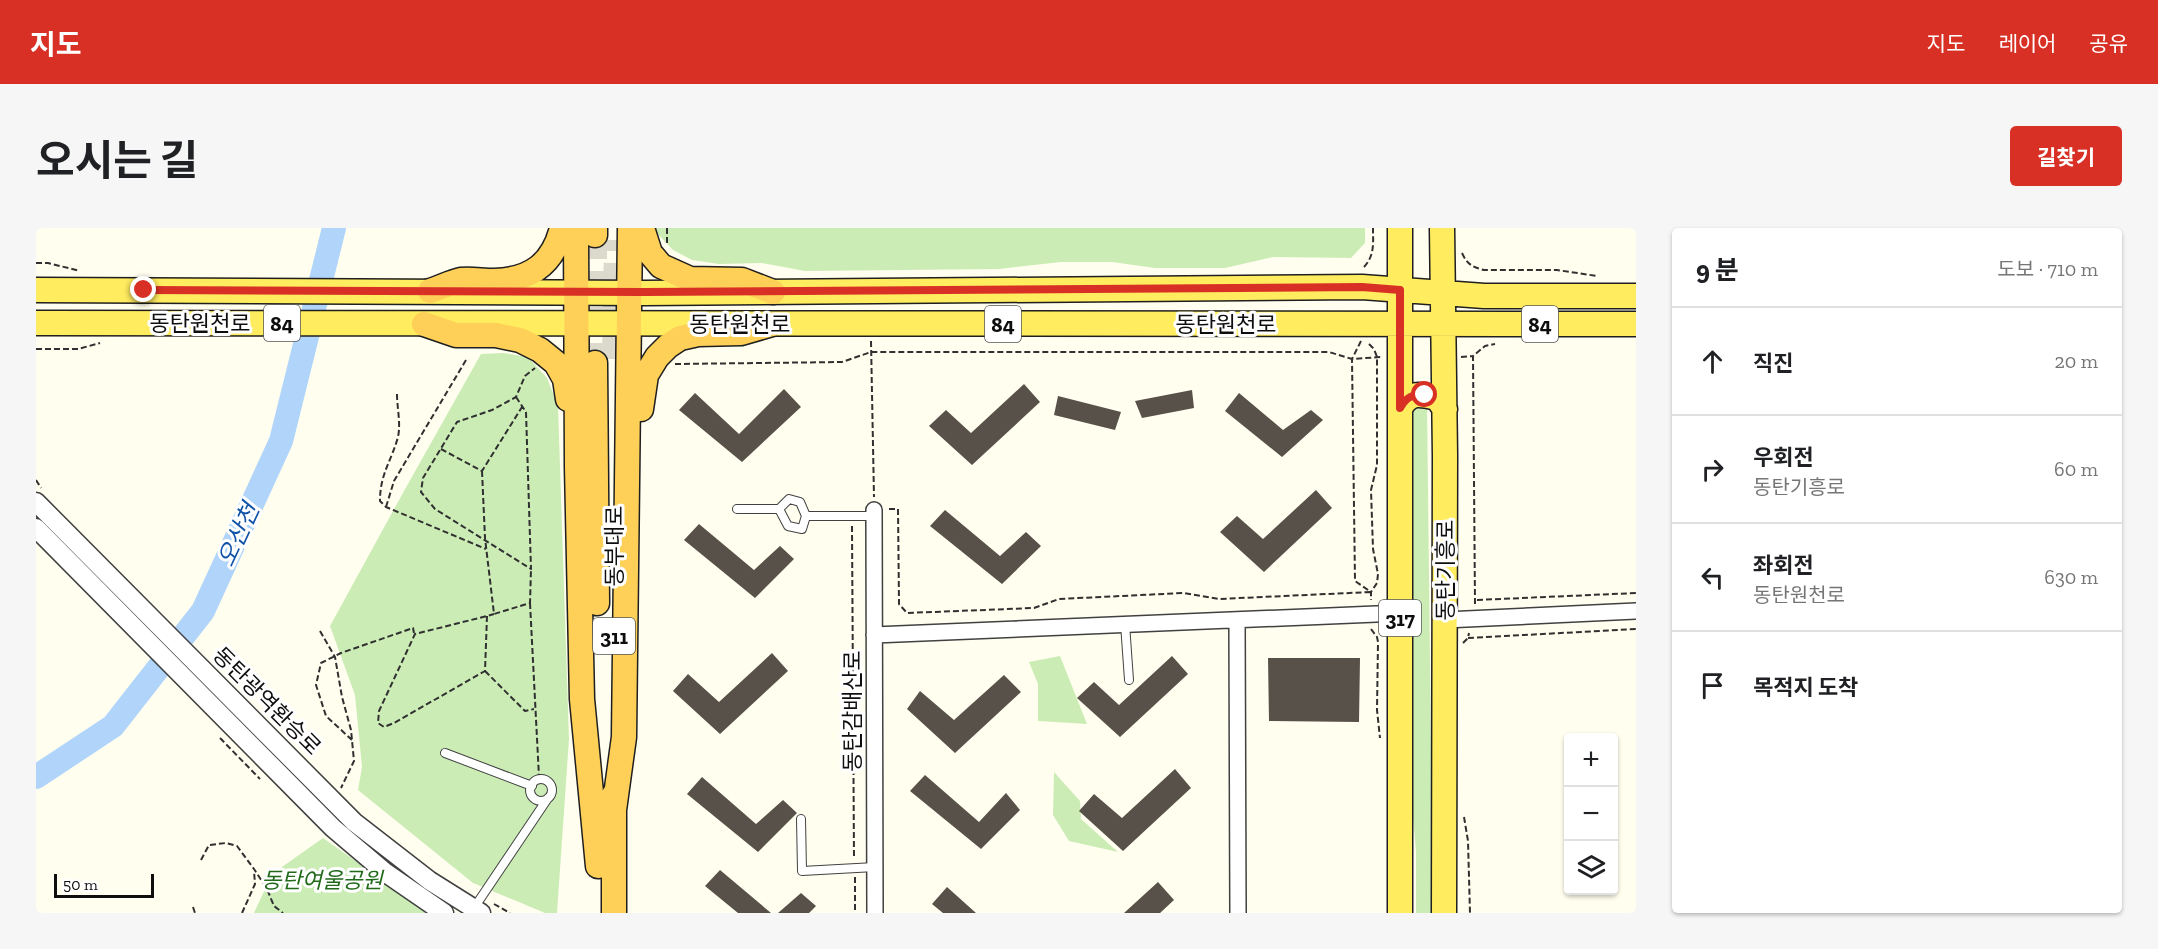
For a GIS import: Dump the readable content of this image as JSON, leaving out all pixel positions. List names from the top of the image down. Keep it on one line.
{"streets":{"highway":["동부대로","311"],"main road":["동탄원천로","84","동탄기흥로","317"],"street":["동탄광역환승로","동탄감배산로"]},"crossings":[["동탄원천로","84"],["동탄원천로","동탄기흥로"],["84","동탄기흥로"]],"water":["오산천"],"parks":["동탄여울공원"],"scale_bar":"50 m","page":{"header":"지도","nav":["지도","레이어","공유"],"title":"오시는 길","buttons":"길찾기","heading":["9 분","도보 · 710 m"],"list":[["직진","20 m"],["우회전","동탄기흥로","60 m"],["좌회전","동탄원천로","630 m"],"목적지 도착"],"map_buttons":["+","−"],"scale":"50 m"}}
